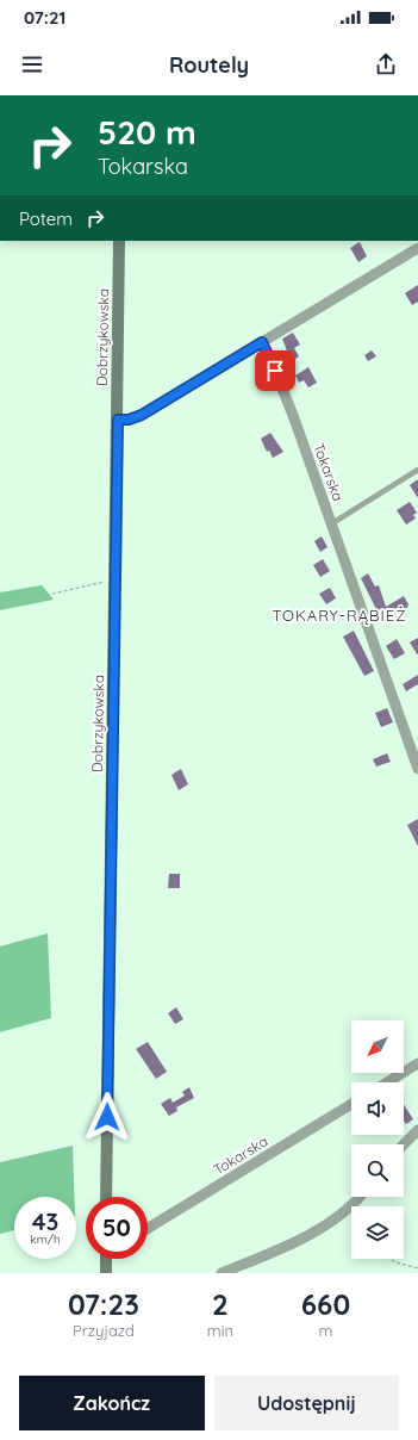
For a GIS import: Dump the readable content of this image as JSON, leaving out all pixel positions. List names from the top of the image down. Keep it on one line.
{"streets":{"main road":["Dobrzykowska"],"street":["Tokarska"]},"districts":["TOKARY-RĄBIEŻ"],"north":"bottom left","page":{"status":"07:21","header":"Routely","turn":["520 m","Tokarska"],"then":"Potem","speed":"43 km/h","limit":"50","eta":["07:23","Przyjazd","2","min","660","m"],"buttons":["Zakończ","Udostępnij"]}}
